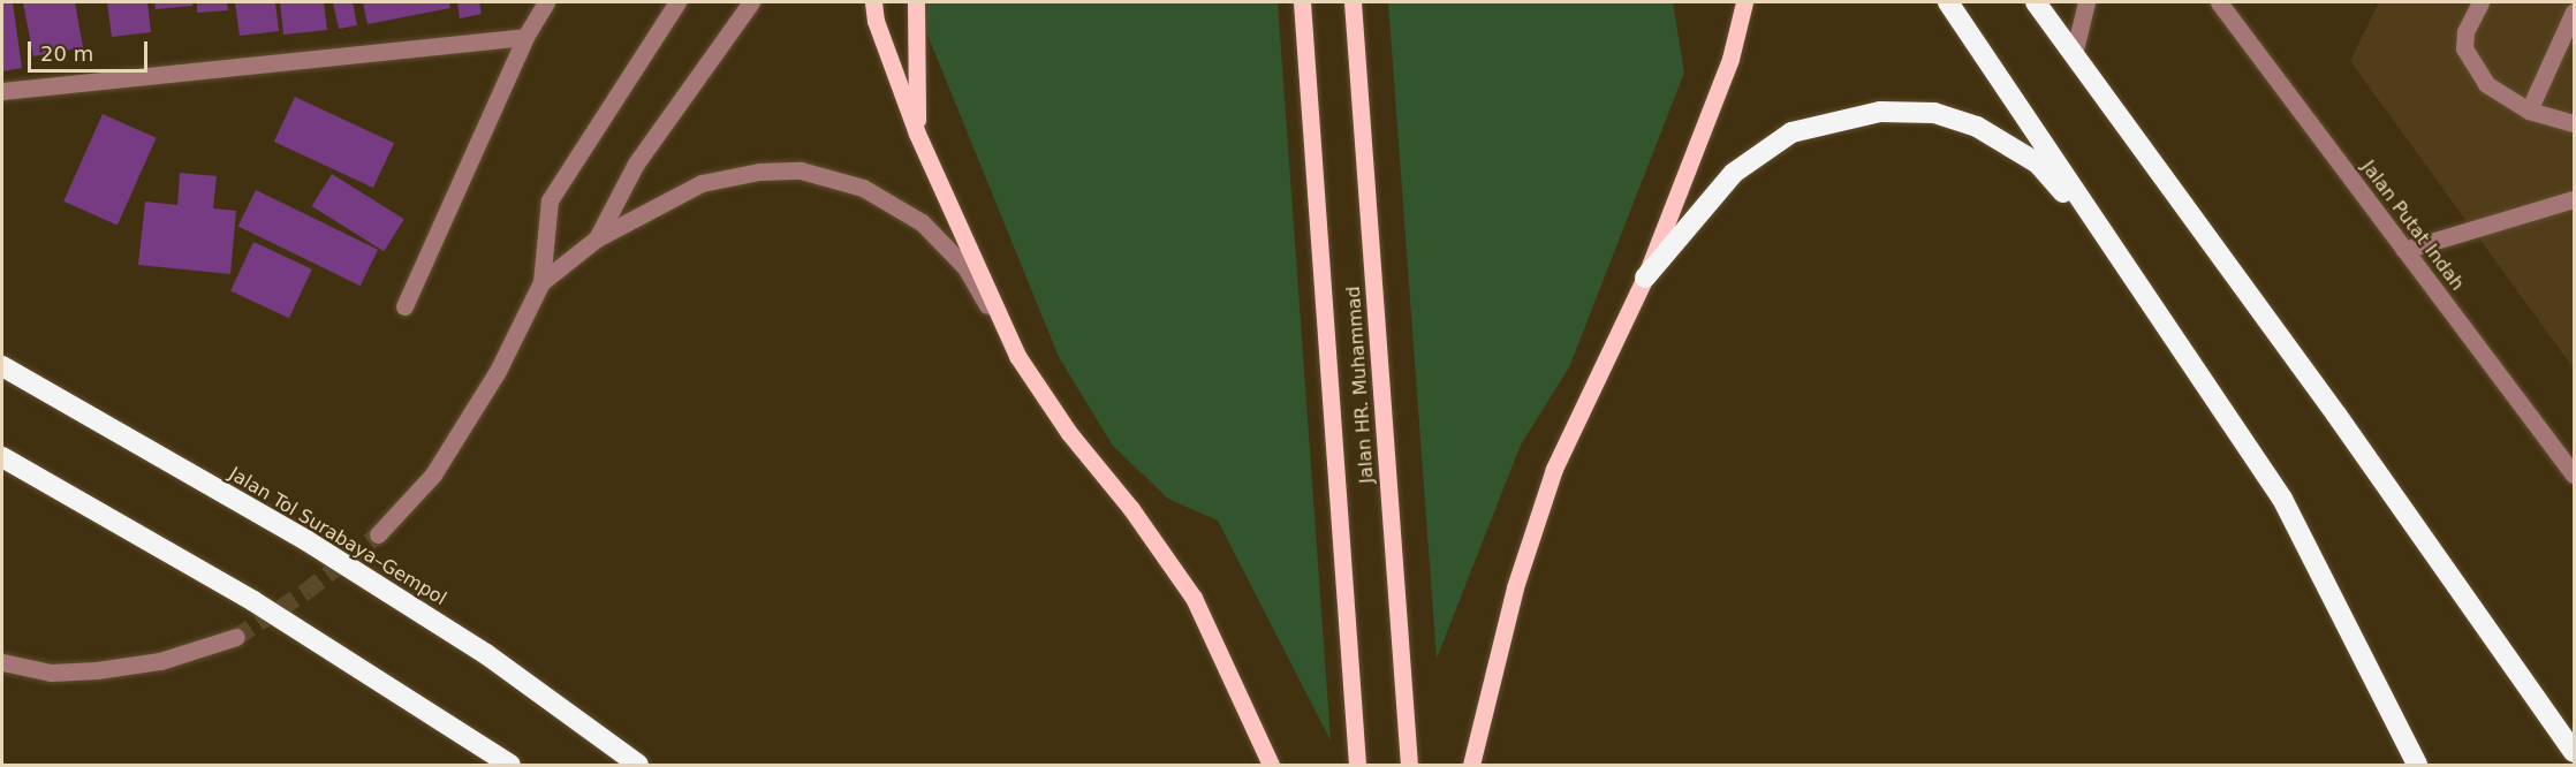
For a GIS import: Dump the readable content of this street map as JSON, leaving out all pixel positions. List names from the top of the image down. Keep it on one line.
{"streets":{"highway":["Jalan Tol Surabaya–Gempol"],"main road":["Jalan HR. Muhammad"],"street":["Jalan Putat Indah"]},"scale_bar":"20 m"}
